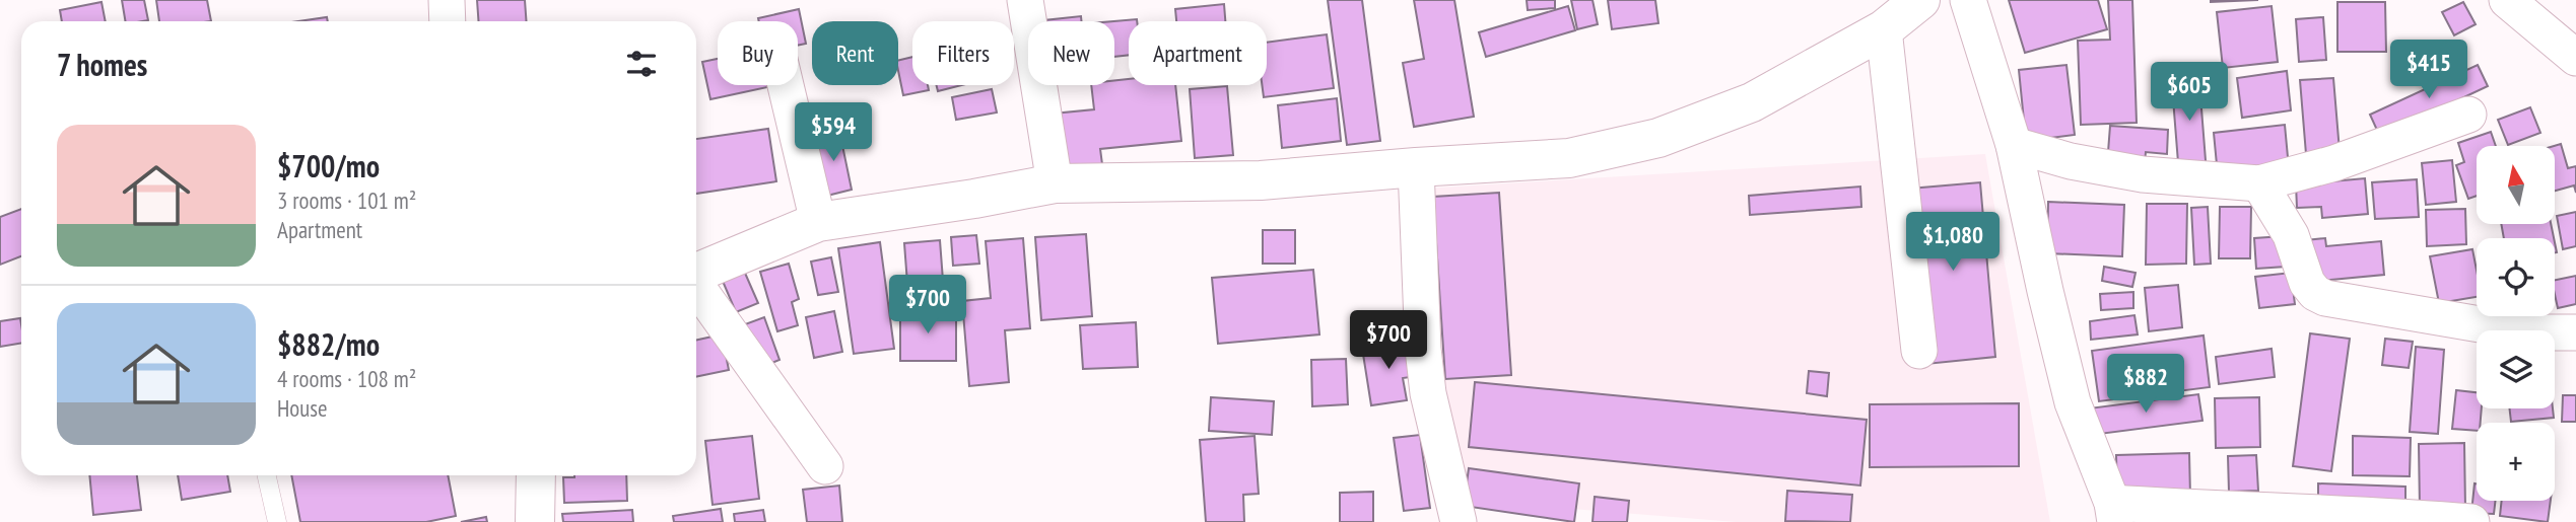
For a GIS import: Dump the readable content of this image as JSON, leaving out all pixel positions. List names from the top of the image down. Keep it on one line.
{"north":"top","page":{"chip":["Buy","Rent","Filters","New","Apartment"],"heading":"7 homes","price":["$415","$605","$594","$1,080","$700","$700","$882"],"list":[{"name":"$700/mo","note":"3 rooms · 101 m² · Apartment"},{"name":"$882/mo","note":"4 rooms · 108 m² · House"}],"map_buttons":"+"}}
